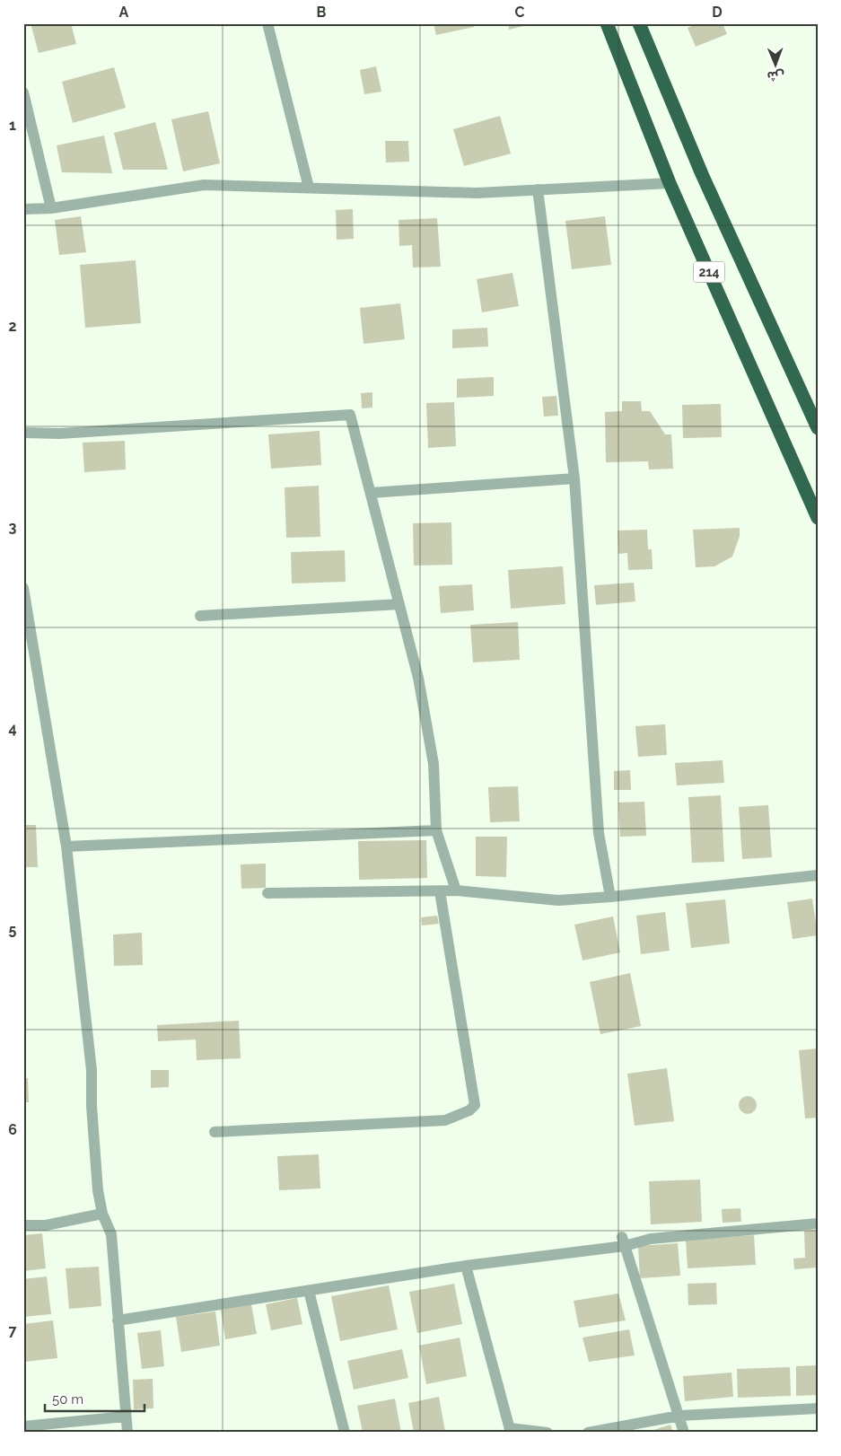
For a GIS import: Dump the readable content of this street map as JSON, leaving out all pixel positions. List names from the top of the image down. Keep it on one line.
{"streets":{"highway":["214"]},"scale_bar":"50 m","north":"bottom","grid":{"columns":["A","B","C","D"],"rows":["1","2","3","4","5","6","7"]}}
